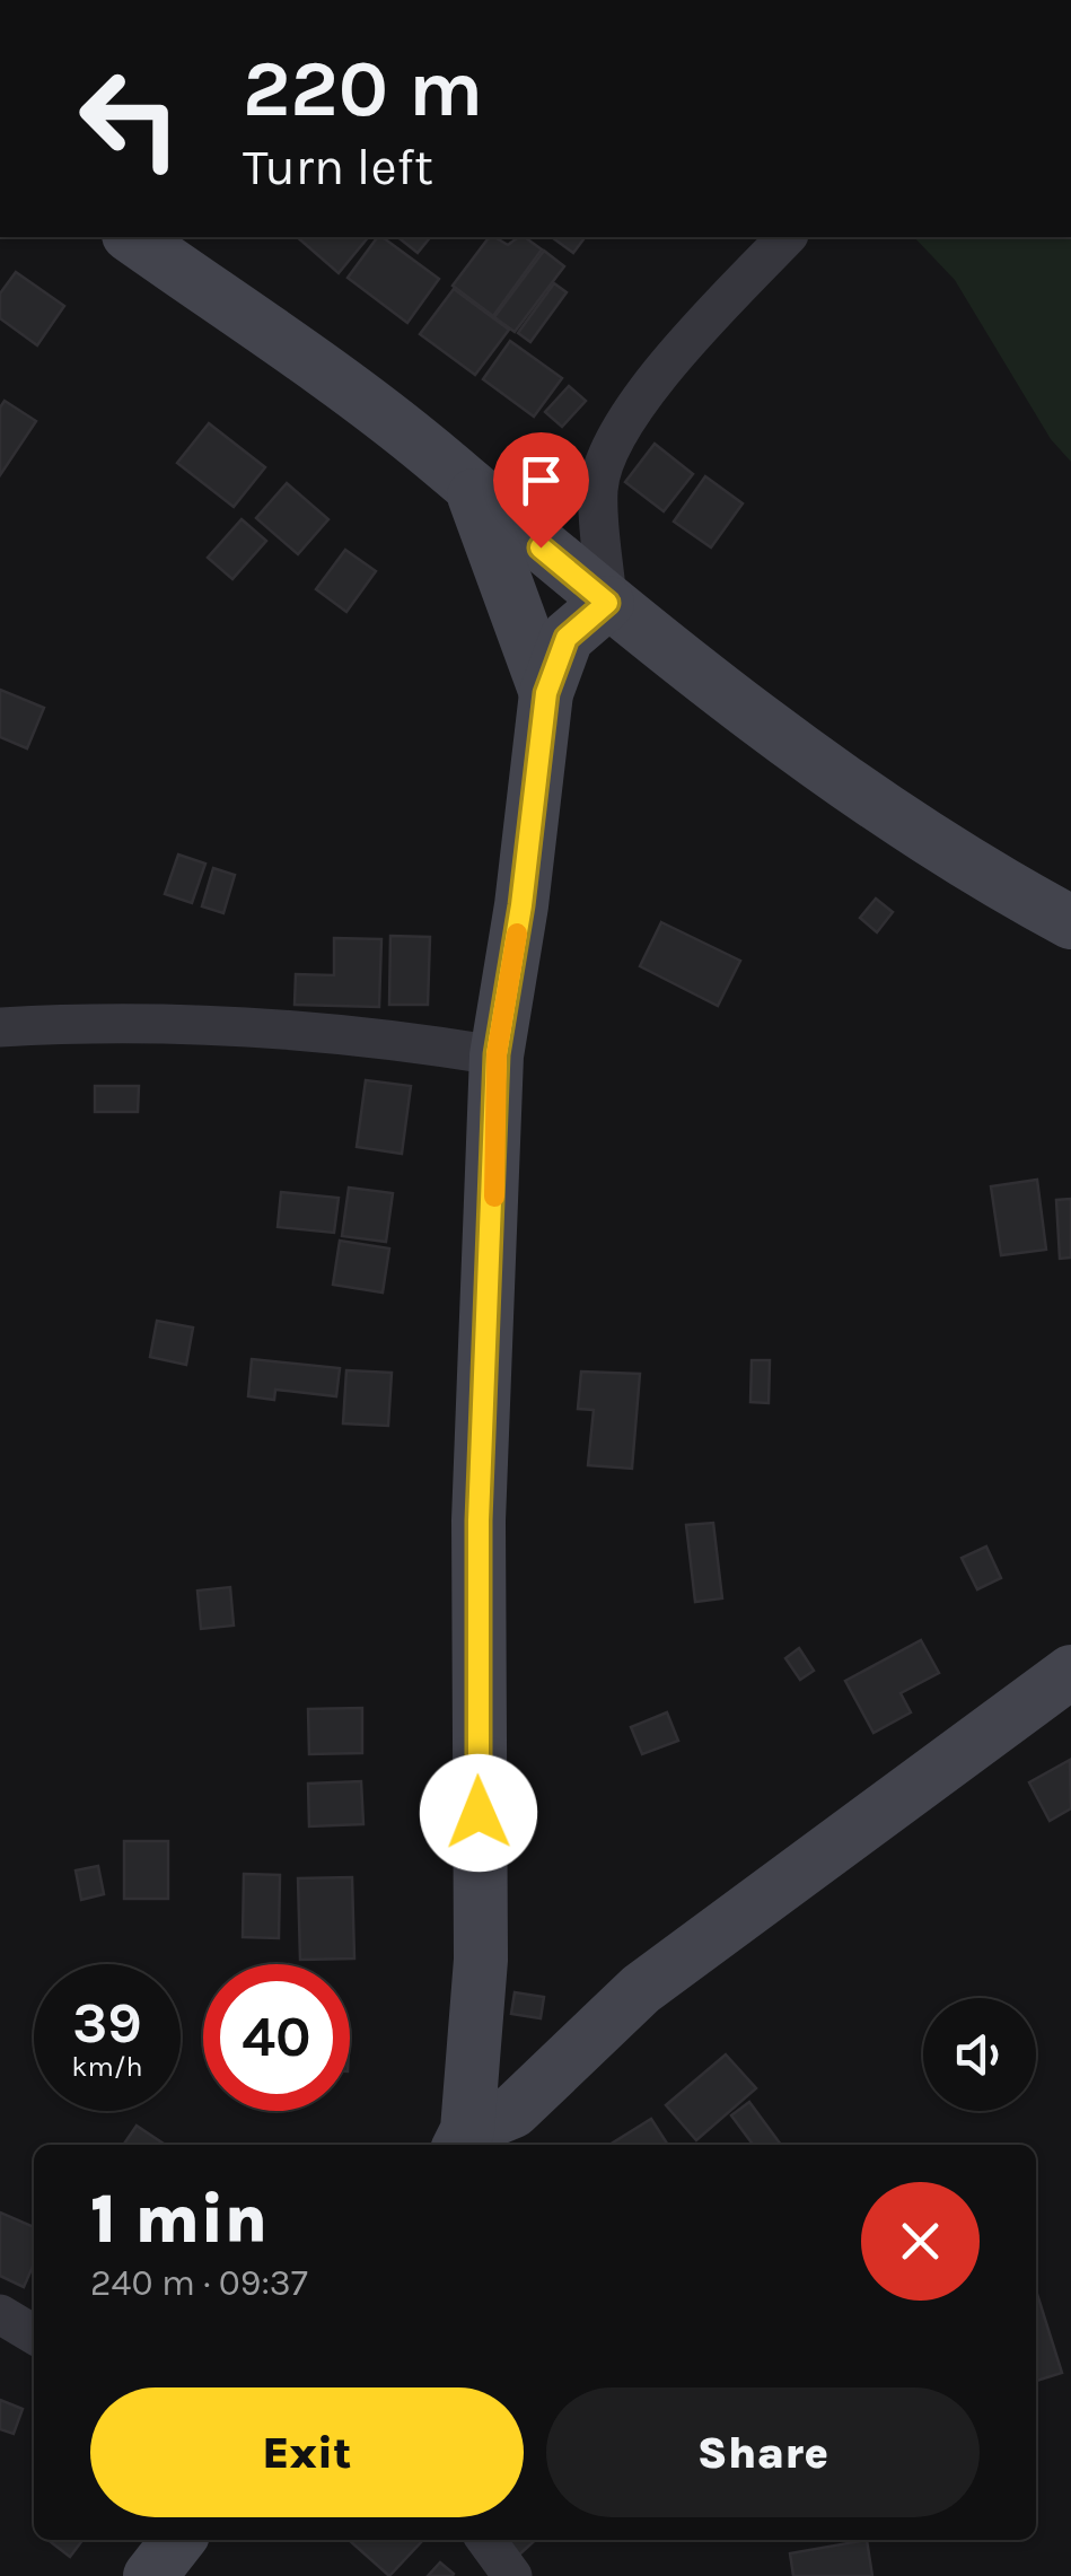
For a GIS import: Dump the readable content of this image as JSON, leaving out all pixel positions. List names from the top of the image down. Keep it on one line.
{"page":{"turn":["220 m","Turn left"],"speed":"39 km/h","limit":"40","heading":["1 min","240 m · 09:37"],"buttons":["Exit","Share"]}}
